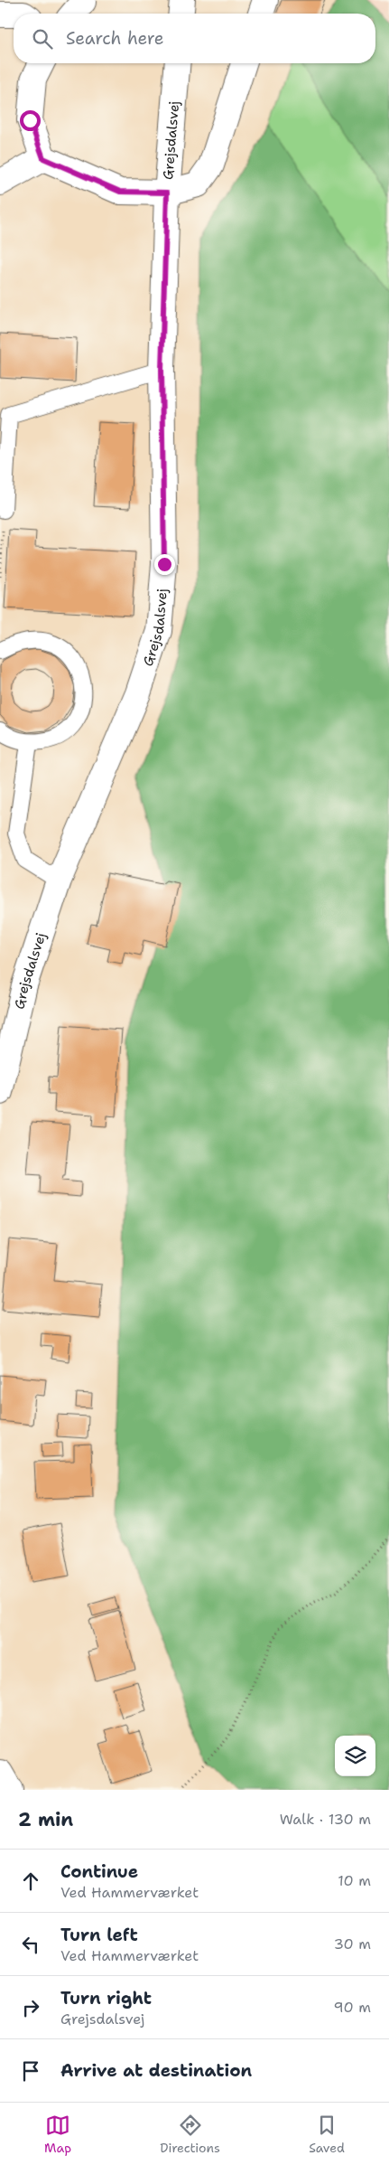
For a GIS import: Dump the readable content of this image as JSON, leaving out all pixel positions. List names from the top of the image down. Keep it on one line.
{"streets":{"street":["Grejsdalsvej"]},"page":{"search":"Search here","heading":["2 min","Walk · 130 m"],"list":[["Continue","Ved Hammerværket","10 m"],["Turn left","Ved Hammerværket","30 m"],["Turn right","Grejsdalsvej","90 m"],"Arrive at destination"],"nav":["Map","Directions","Saved"]}}
